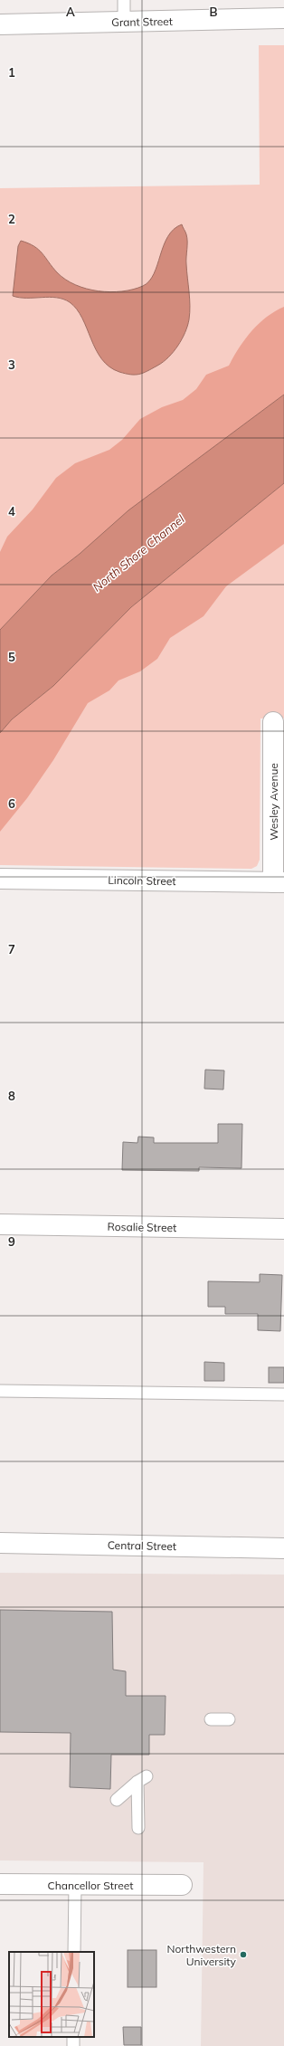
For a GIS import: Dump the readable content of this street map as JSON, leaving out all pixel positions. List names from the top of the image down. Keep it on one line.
{"streets":{"street":["Grant Street","Wesley Avenue","Lincoln Street","Rosalie Street","Central Street","Chancellor Street"]},"crossings":[["Wesley Avenue","Lincoln Street"]],"water":["North Shore Channel"],"places":["Northwestern University"],"grid":{"columns":["A","B"],"rows":["1","2","3","4","5","6","7","8","9"]}}
